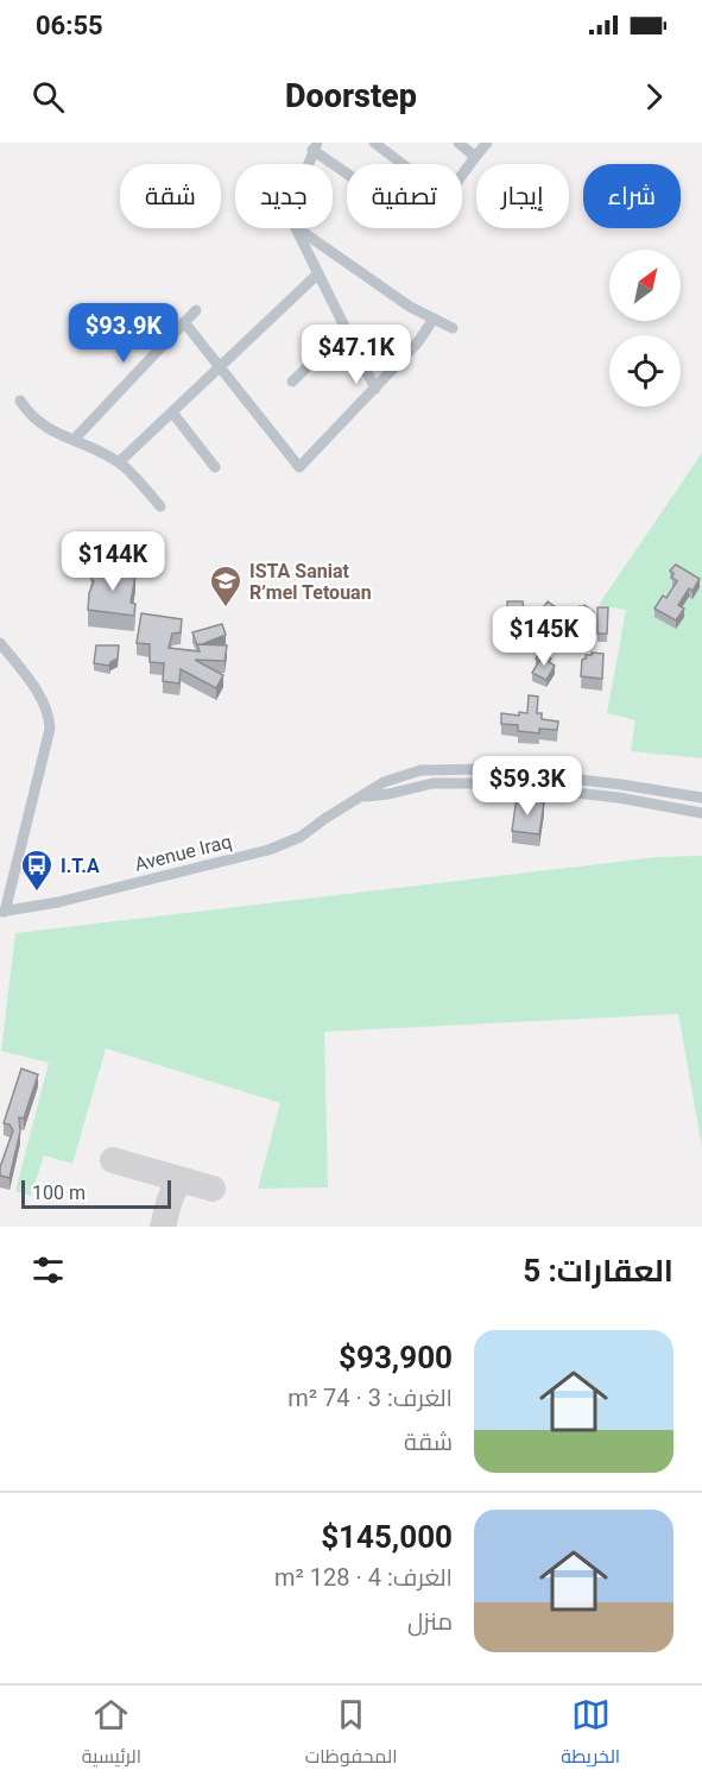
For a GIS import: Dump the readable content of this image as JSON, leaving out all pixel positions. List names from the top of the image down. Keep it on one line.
{"streets":{"street":["Avenue Iraq"]},"places":{"school or university":["ISTA Saniat R’mel Tetouan"],"bus stop":["I.T.A"]},"scale_bar":"100 m","north":"top right","page":{"status":"06:55","header":"Doorstep","chip":["شراء","إيجار","تصفية","جديد","شقة"],"price":["$93.9K","$47.1K","$144K","$145K","$59.3K"],"scale":"100 m","heading":"العقارات: 5","list":[{"name":"$93,900","note":"الغرف: 3 · 74 m² · شقة"},{"name":"$145,000","note":"الغرف: 4 · 128 m² · منزل"}],"tabs":["الخريطة","المحفوظات","الرئيسية"]}}
